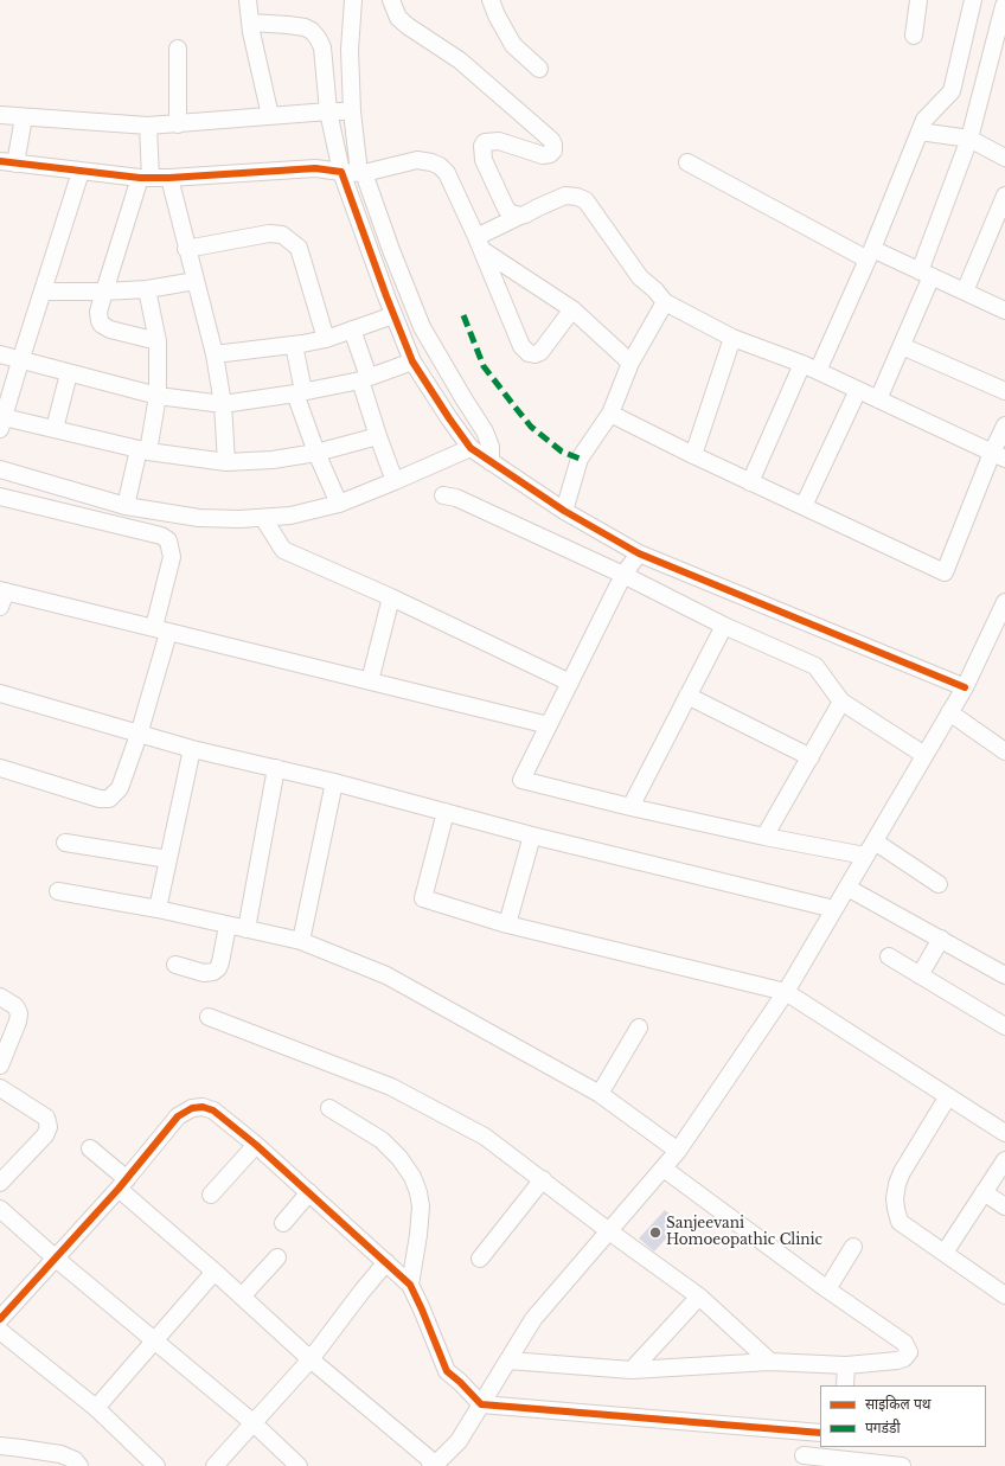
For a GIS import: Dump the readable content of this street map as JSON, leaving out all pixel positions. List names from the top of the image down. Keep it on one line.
{"places":["Sanjeevani Homoeopathic Clinic"],"legend":["साइकिल पथ","पगडंडी"]}
